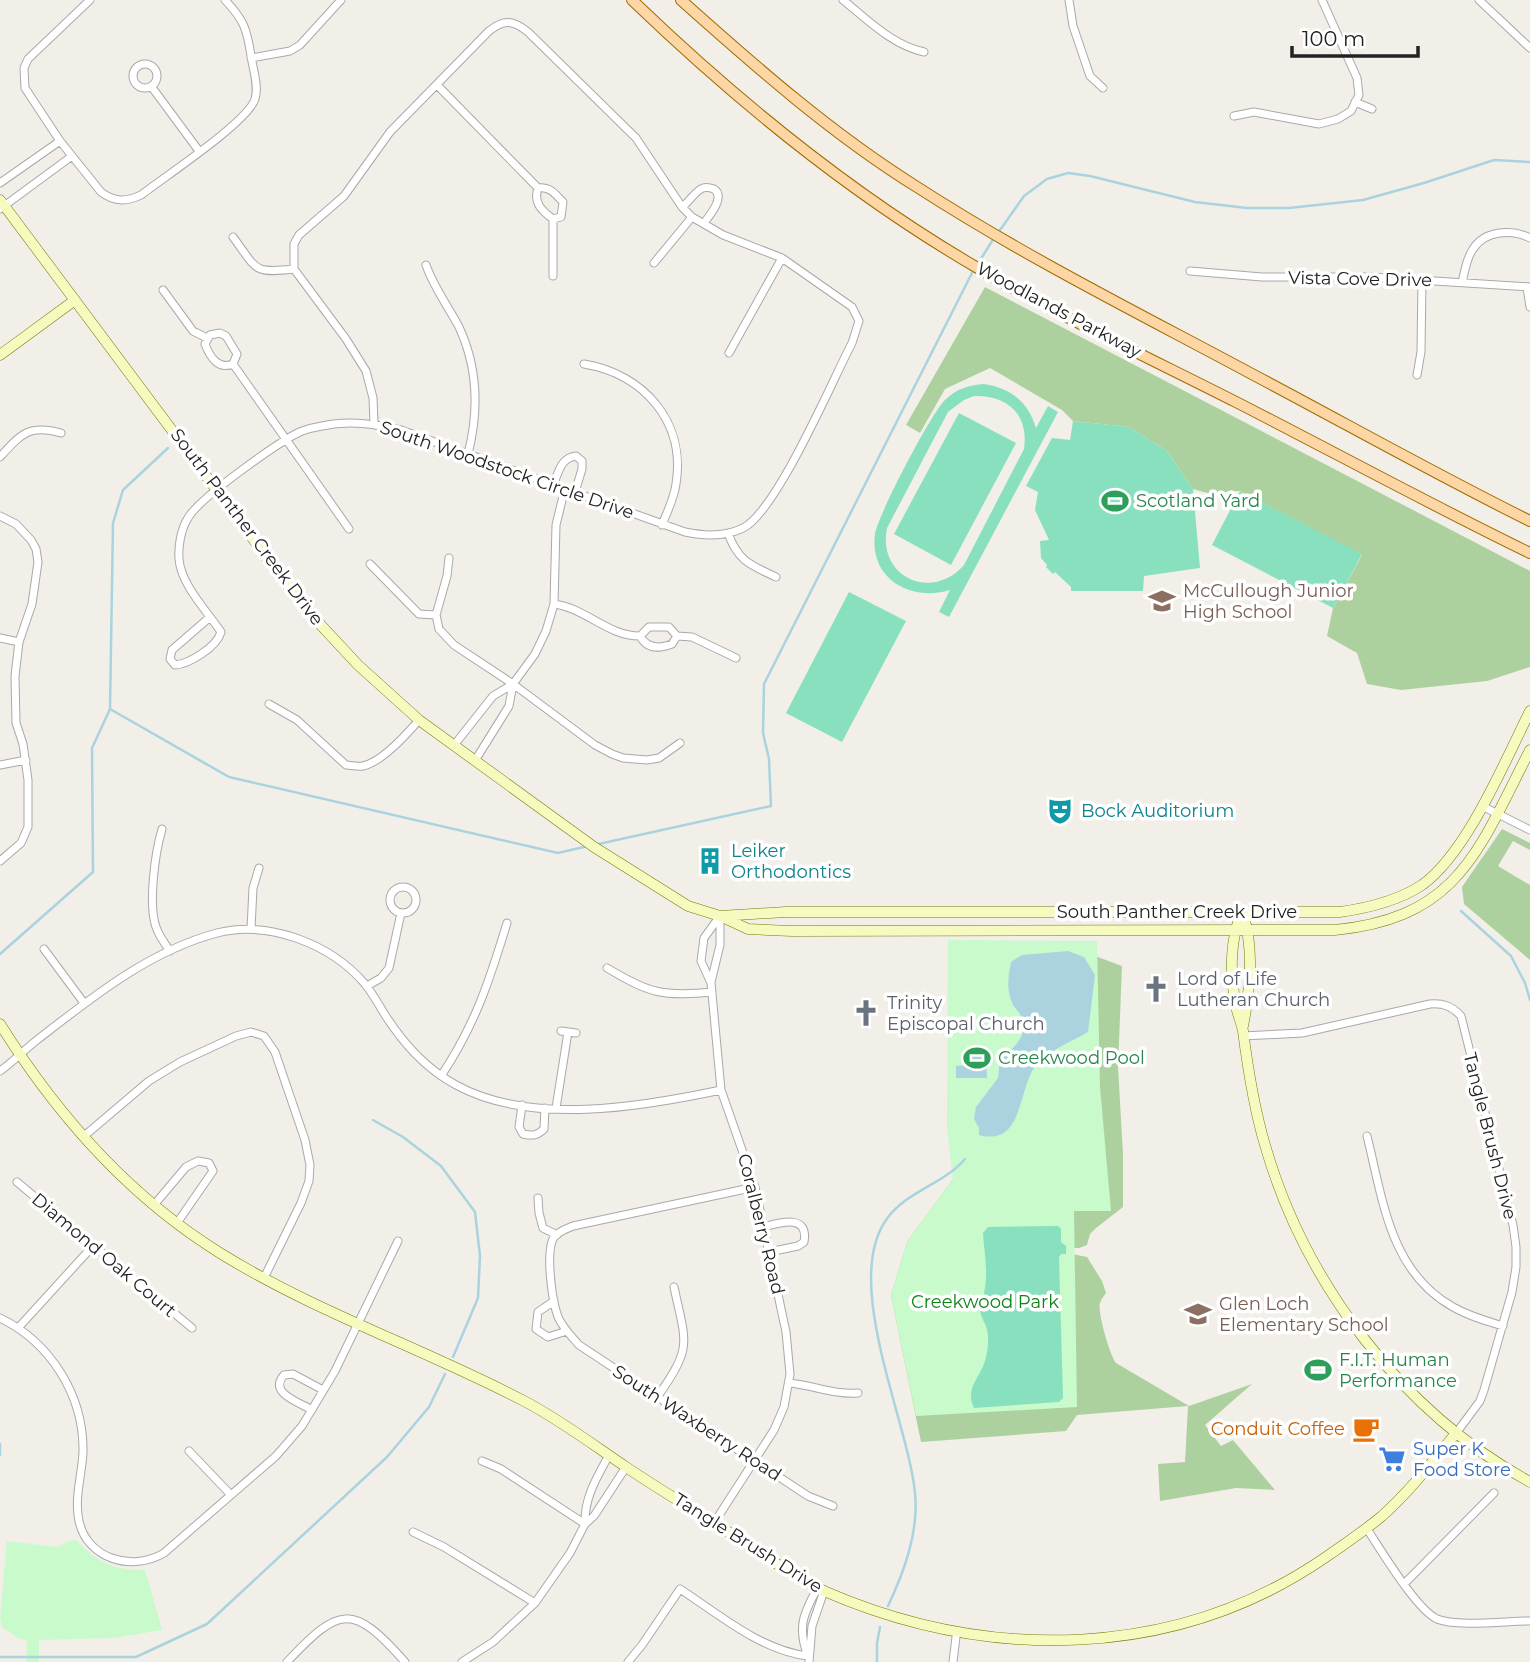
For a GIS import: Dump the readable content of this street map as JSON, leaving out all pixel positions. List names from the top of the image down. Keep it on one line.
{"streets":{"main road":["Woodlands Parkway"],"street":["Vista Cove Drive","South Woodstock Circle Drive","South Panther Creek Drive","Tangle Brush Drive","Coralberry Road","Diamond Oak Court","South Waxberry Road"]},"crossings":[["South Woodstock Circle Drive","South Panther Creek Drive"],["South Panther Creek Drive","Coralberry Road"],["Tangle Brush Drive","Coralberry Road"],["Coralberry Road","South Waxberry Road"]],"parks":["Creekwood Park"],"places":{"sports":["Scotland Yard","Creekwood Pool","F.I.T. Human Performance"],"school or university":["McCullough Junior High School","Glen Loch Elementary School"],"theatre":["Bock Auditorium"],"building":["Leiker Orthodontics"],"church":["Lord of Life Lutheran Church","Trinity Episcopal Church"],"cafe":["Conduit Coffee"],"supermarket":["Super K Food Store"]},"scale_bar":"100 m"}
